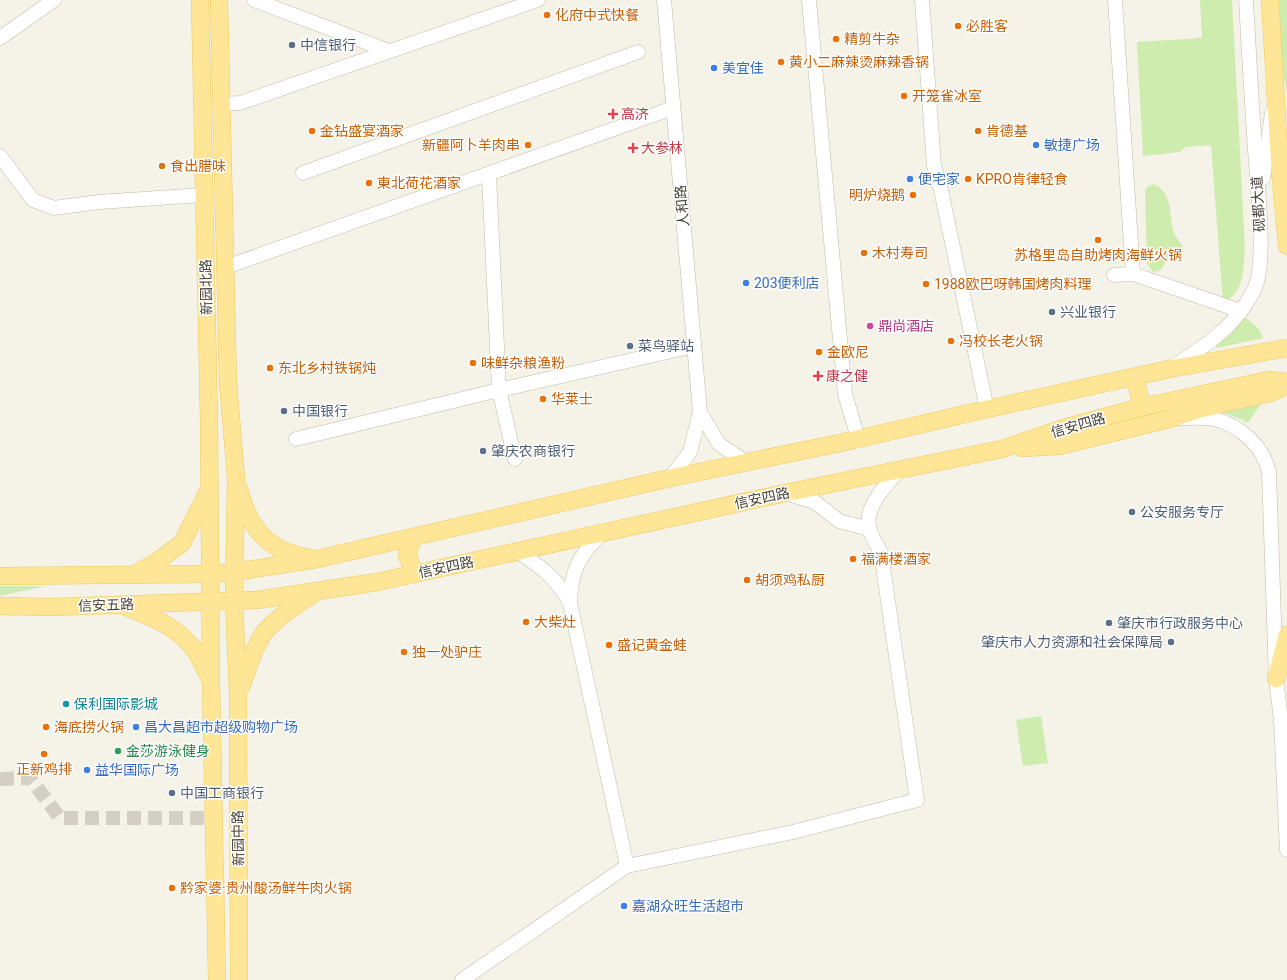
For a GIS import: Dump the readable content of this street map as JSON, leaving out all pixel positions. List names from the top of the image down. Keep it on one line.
{"streets":{"main road":["砚都大道","新园北路","信安四路","信安五路","新园中路"],"street":["人和路"]},"crossings":[["新园北路","信安四路"],["新园北路","信安五路"],["新园北路","新园中路"],["信安四路","信安五路"],["信安四路","新园中路"],["信安五路","新园中路"]],"places":{"other":["化府中式快餐","必胜客","精剪牛杂","中信银行","黄小二麻辣烫麻辣香锅","美宜佳","开笼雀冰室","金钻盛宴酒家","肯德基","新疆阿卜羊肉串","敏捷广场","食出腊味","便宅家","KPRO肯律轻食","東北荷花酒家","明炉烧鹅","苏格里岛自助烤肉海鲜火锅","木村寿司","203便利店","1988欧巴呀韩国烤肉料理","兴业银行","鼎尚酒店","冯校长老火锅","菜鸟驿站","金欧尼","味鲜杂粮渔粉","东北乡村铁锅炖","华莱士","中国银行","肇庆农商银行","公安服务专厅","福满楼酒家","胡须鸡私厨","大柴灶","肇庆市行政服务中心","肇庆市人力资源和社会保障局","盛记黄金蛙","独一处驴庄","保利国际影城","海底捞火锅","昌大昌超市超级购物广场","金莎游泳健身","正新鸡排","益华国际广场","中国工商银行","黔家婆·贵州酸汤鲜牛肉火锅","嘉湖众旺生活超市"],"health":["高济","大参林","康之健"]}}
